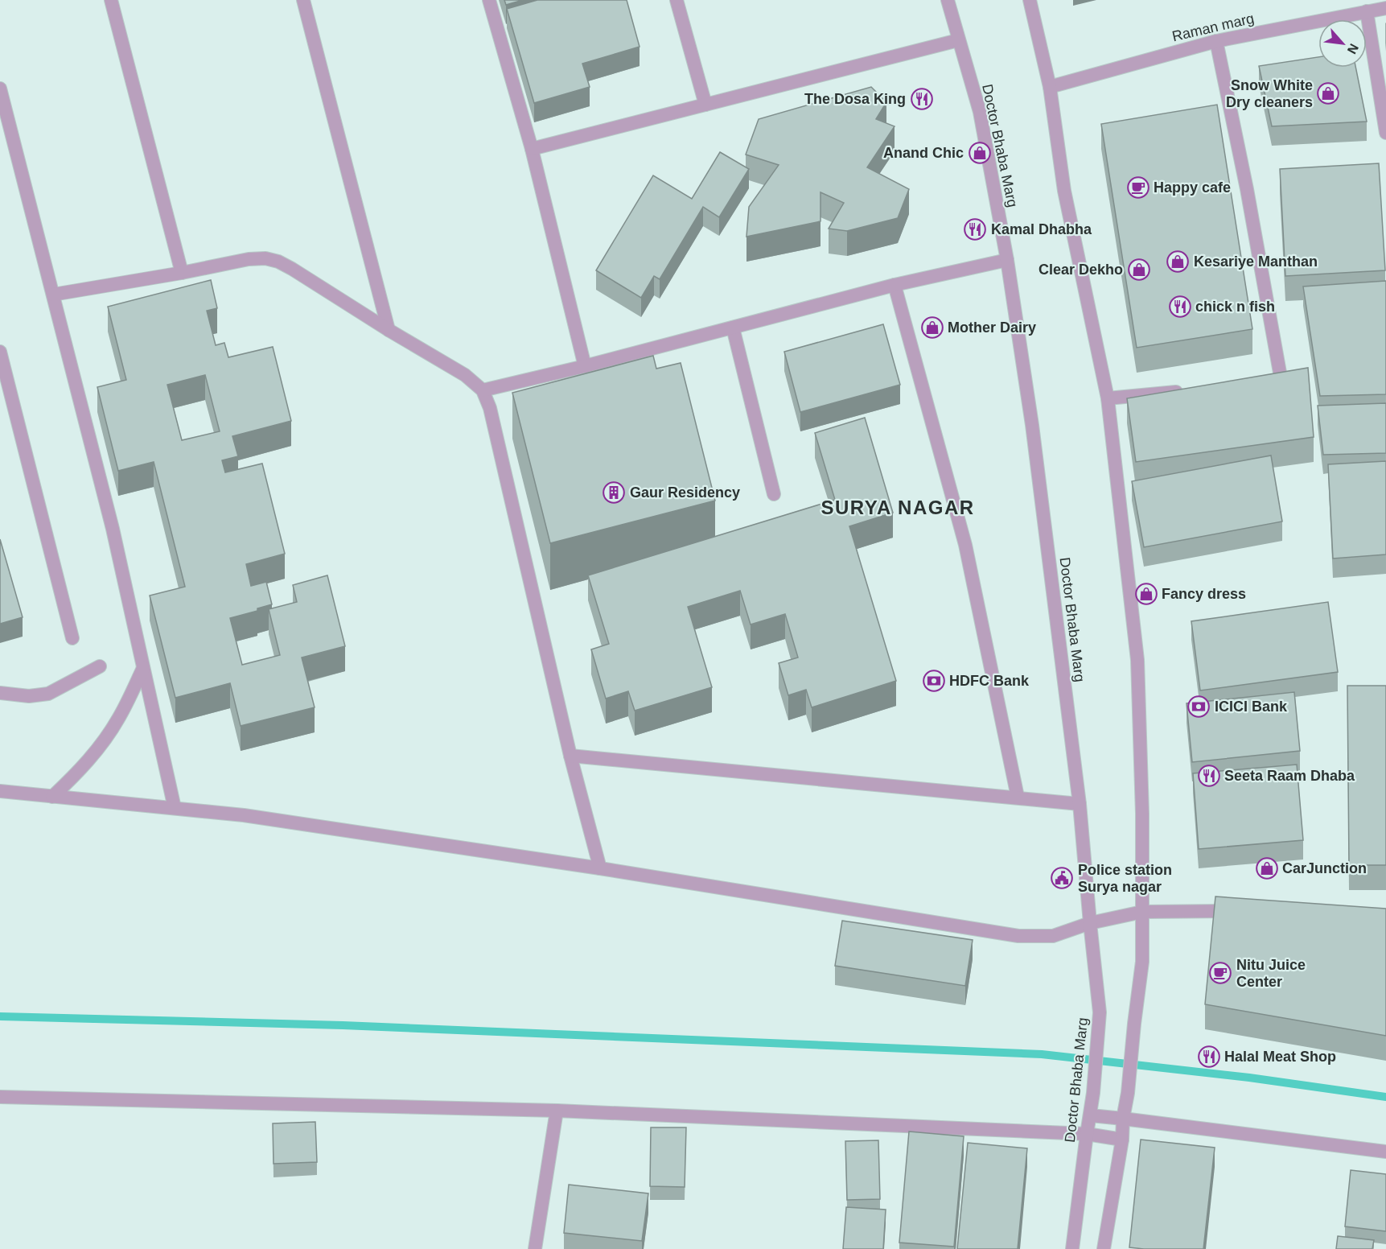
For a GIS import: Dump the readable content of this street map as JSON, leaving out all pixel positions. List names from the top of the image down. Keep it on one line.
{"streets":{"street":["Raman marg","Doctor Bhaba Marg"]},"districts":["SURYA NAGAR"],"places":{"shop":["Snow White Dry cleaners","Anand Chic","Kesariye Manthan","Clear Dekho","Mother Dairy","Fancy dress","CarJunction"],"restaurant":["The Dosa King","Kamal Dhabha","chick n fish","Seeta Raam Dhaba","Halal Meat Shop"],"cafe":["Happy cafe","Nitu Juice Center"],"building":["Gaur Residency"],"bank":["HDFC Bank","ICICI Bank"],"public building":["Police station Surya nagar"]},"north":"bottom right"}
